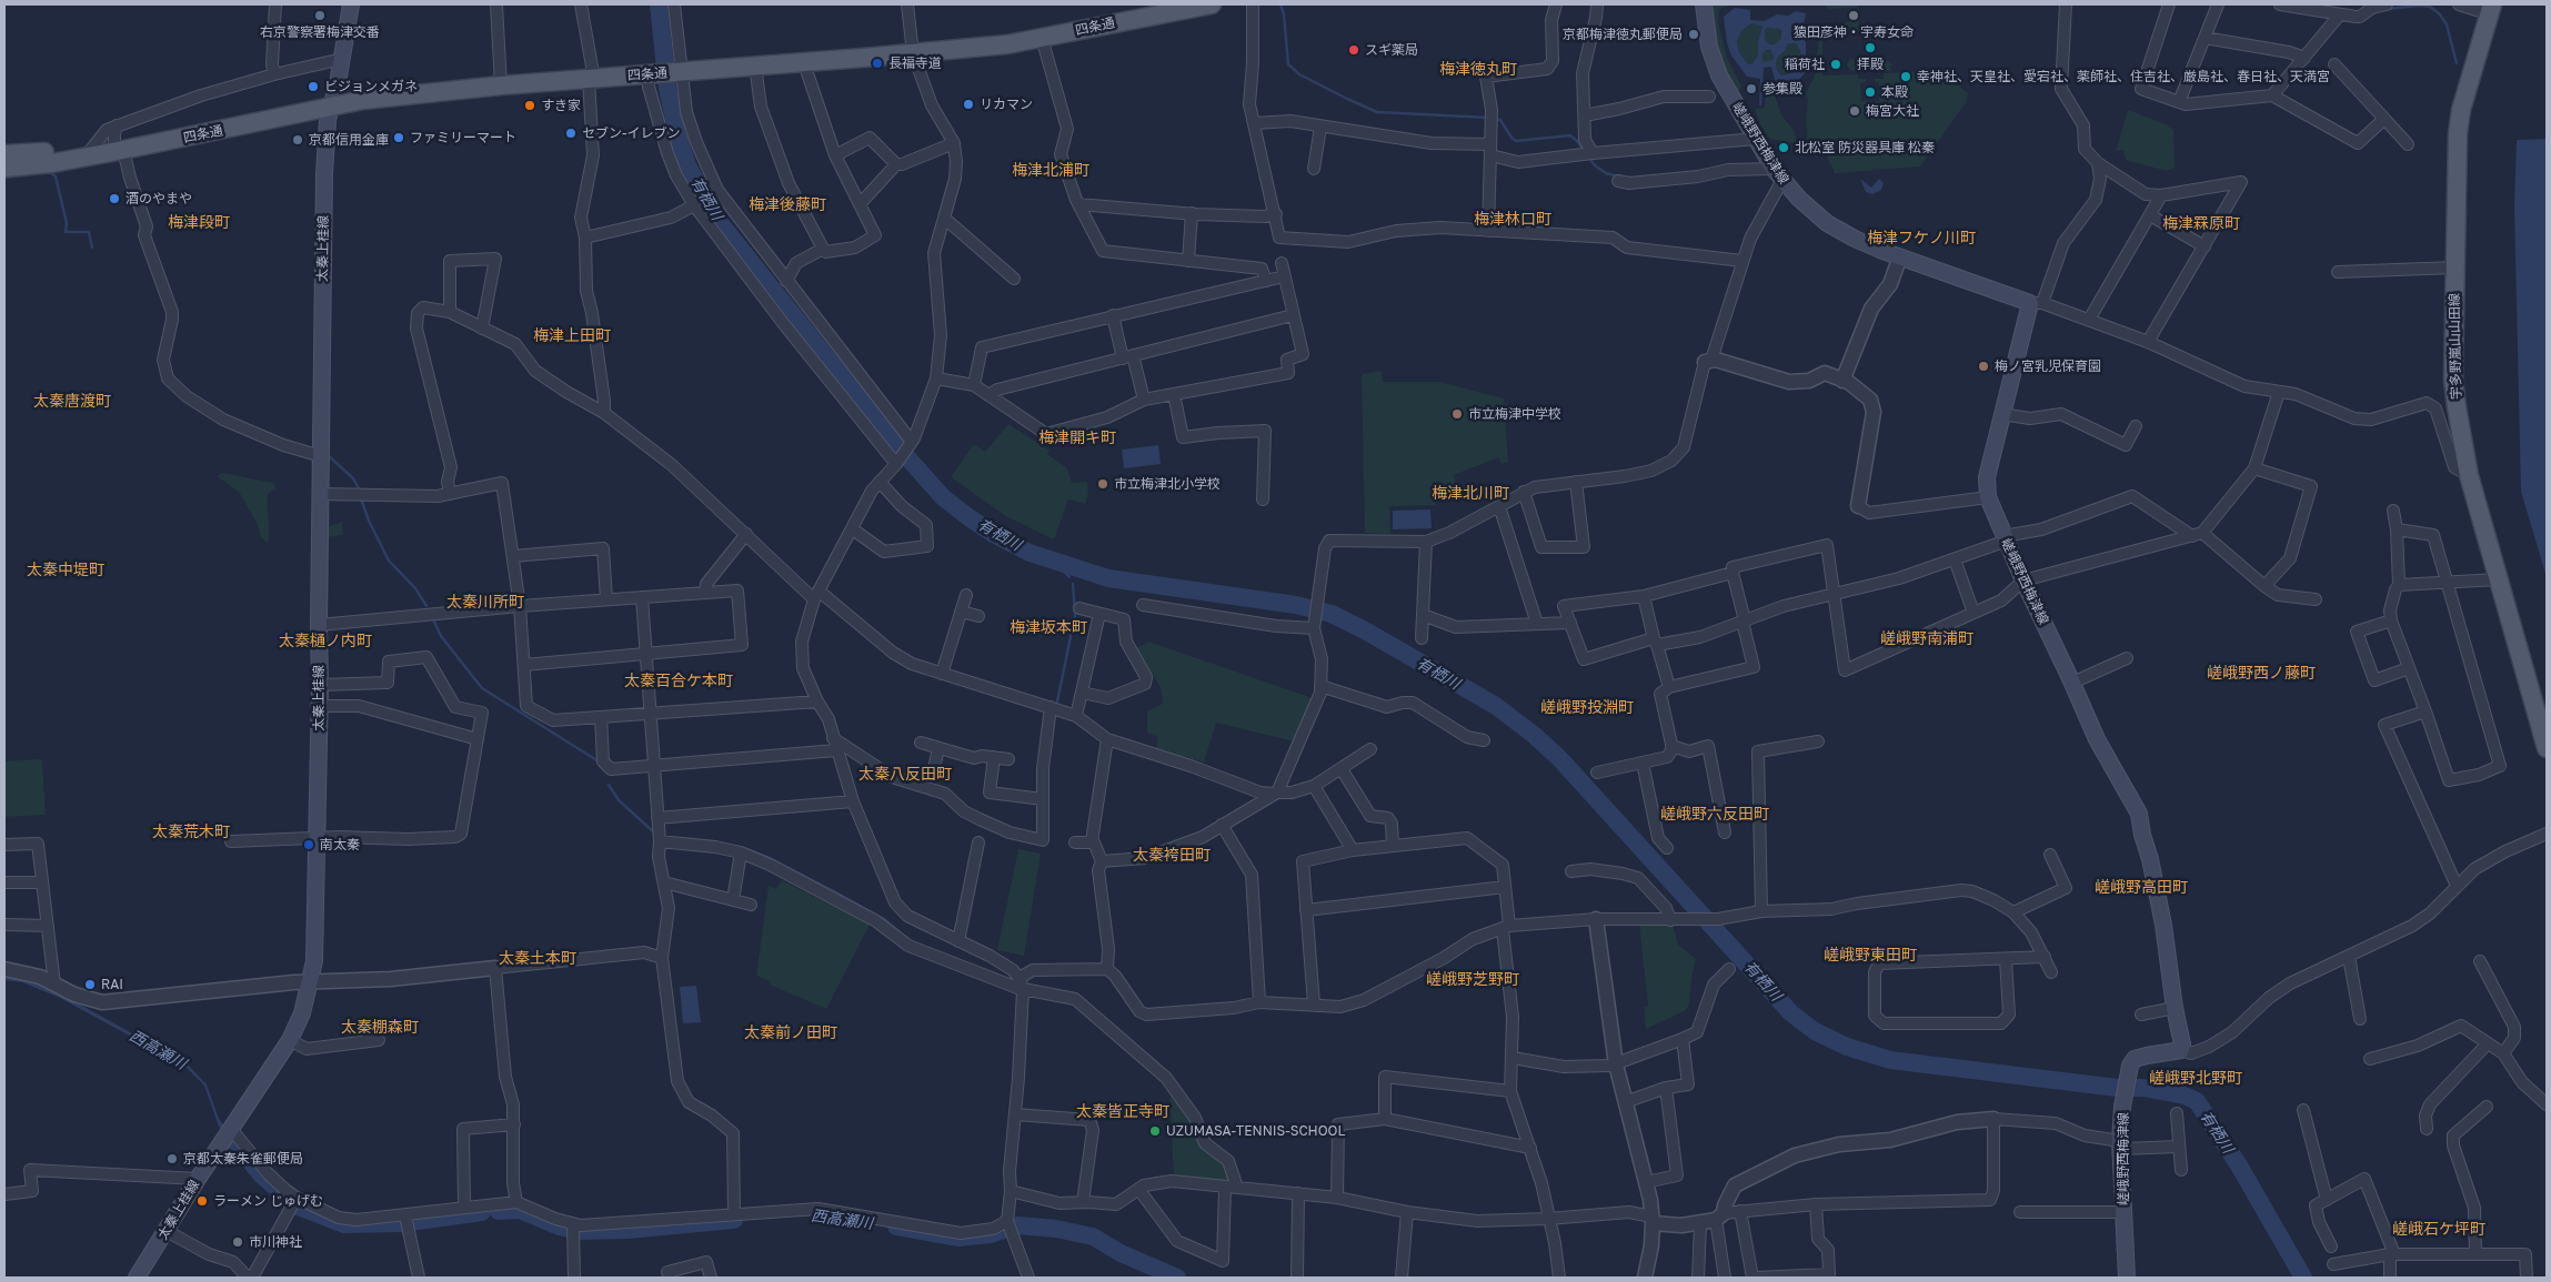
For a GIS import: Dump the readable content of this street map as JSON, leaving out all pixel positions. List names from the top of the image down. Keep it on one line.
{"streets":{"main road":["四条通","嵯峨野西梅津線","太秦上桂線","宇多野嵐山山田線"]},"crossings":[["四条通","太秦上桂線"]],"districts":["梅津徳丸町","梅津北浦町","梅津後藤町","梅津林口町","梅津段町","梅津罧原町","梅津フケノ川町","梅津上田町","太秦唐渡町","梅津開キ町","梅津北川町","太秦中堤町","太秦川所町","梅津坂本町","嵯峨野南浦町","太秦樋ノ内町","嵯峨野西ノ藤町","太秦百合ケ本町","嵯峨野投淵町","太秦八反田町","嵯峨野六反田町","太秦荒木町","太秦袴田町","嵯峨野高田町","嵯峨野東田町","太秦土本町","嵯峨野芝野町","太秦棚森町","太秦前ノ田町","嵯峨野北野町","太秦皆正寺町","嵯峨石ケ坪町"],"water":["有栖川","西高瀬川"],"places":["右京警察署梅津交番","猿田彦神・宇寿女命","京都梅津徳丸郵便局","拝殿","スギ薬局","長福寺道","稲荷社","幸神社、天皇社、愛宕社、薬師社、住吉社、厳島社、春日社、天満宮","ビジョンメガネ","参集殿","本殿","リカマン","すき家","梅宮大社","セブン-イレブン","ファミリーマート","京都信用金庫","北松室 防災器具庫 松秦","酒のやまや","梅ノ宮乳児保育園","市立梅津中学校","市立梅津北小学校","南太秦","RAI","UZUMASA-TENNIS-SCHOOL","京都太秦朱雀郵便局","ラーメン じゅげむ","市川神社"]}
